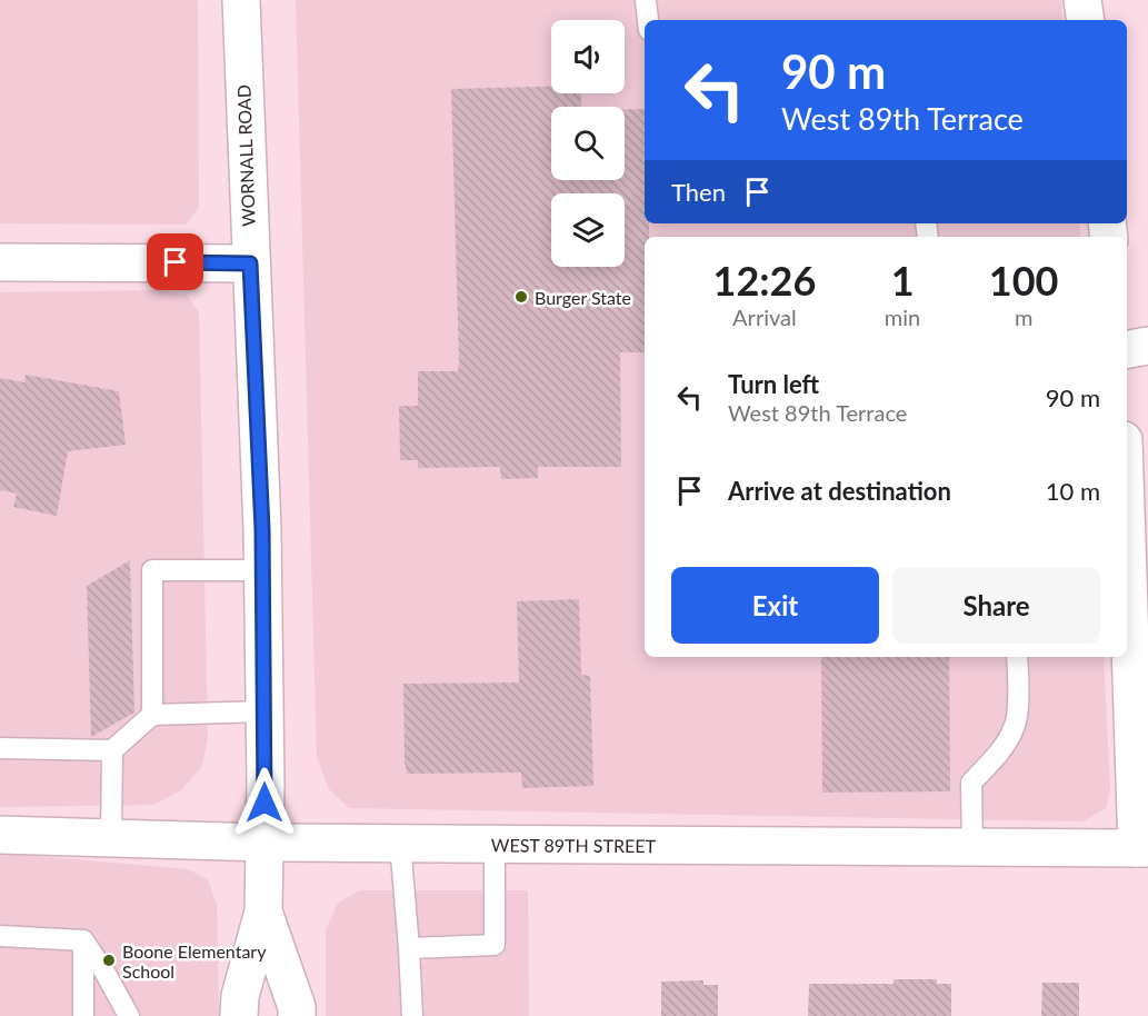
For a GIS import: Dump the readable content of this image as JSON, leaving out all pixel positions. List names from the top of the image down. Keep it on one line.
{"streets":{"street":["WORNALL ROAD","WEST 89TH STREET"]},"crossings":[["WORNALL ROAD","WEST 89TH STREET"]],"places":["Burger State","Boone Elementary School"],"page":{"turn":["90 m","West 89th Terrace"],"then":"Then","eta":["12:26","Arrival","1","min","100","m"],"list":[{"name":"Turn left","note":"West 89th Terrace","value":"90 m"},{"name":"Arrive at destination","value":"10 m"}],"buttons":["Exit","Share"]}}
